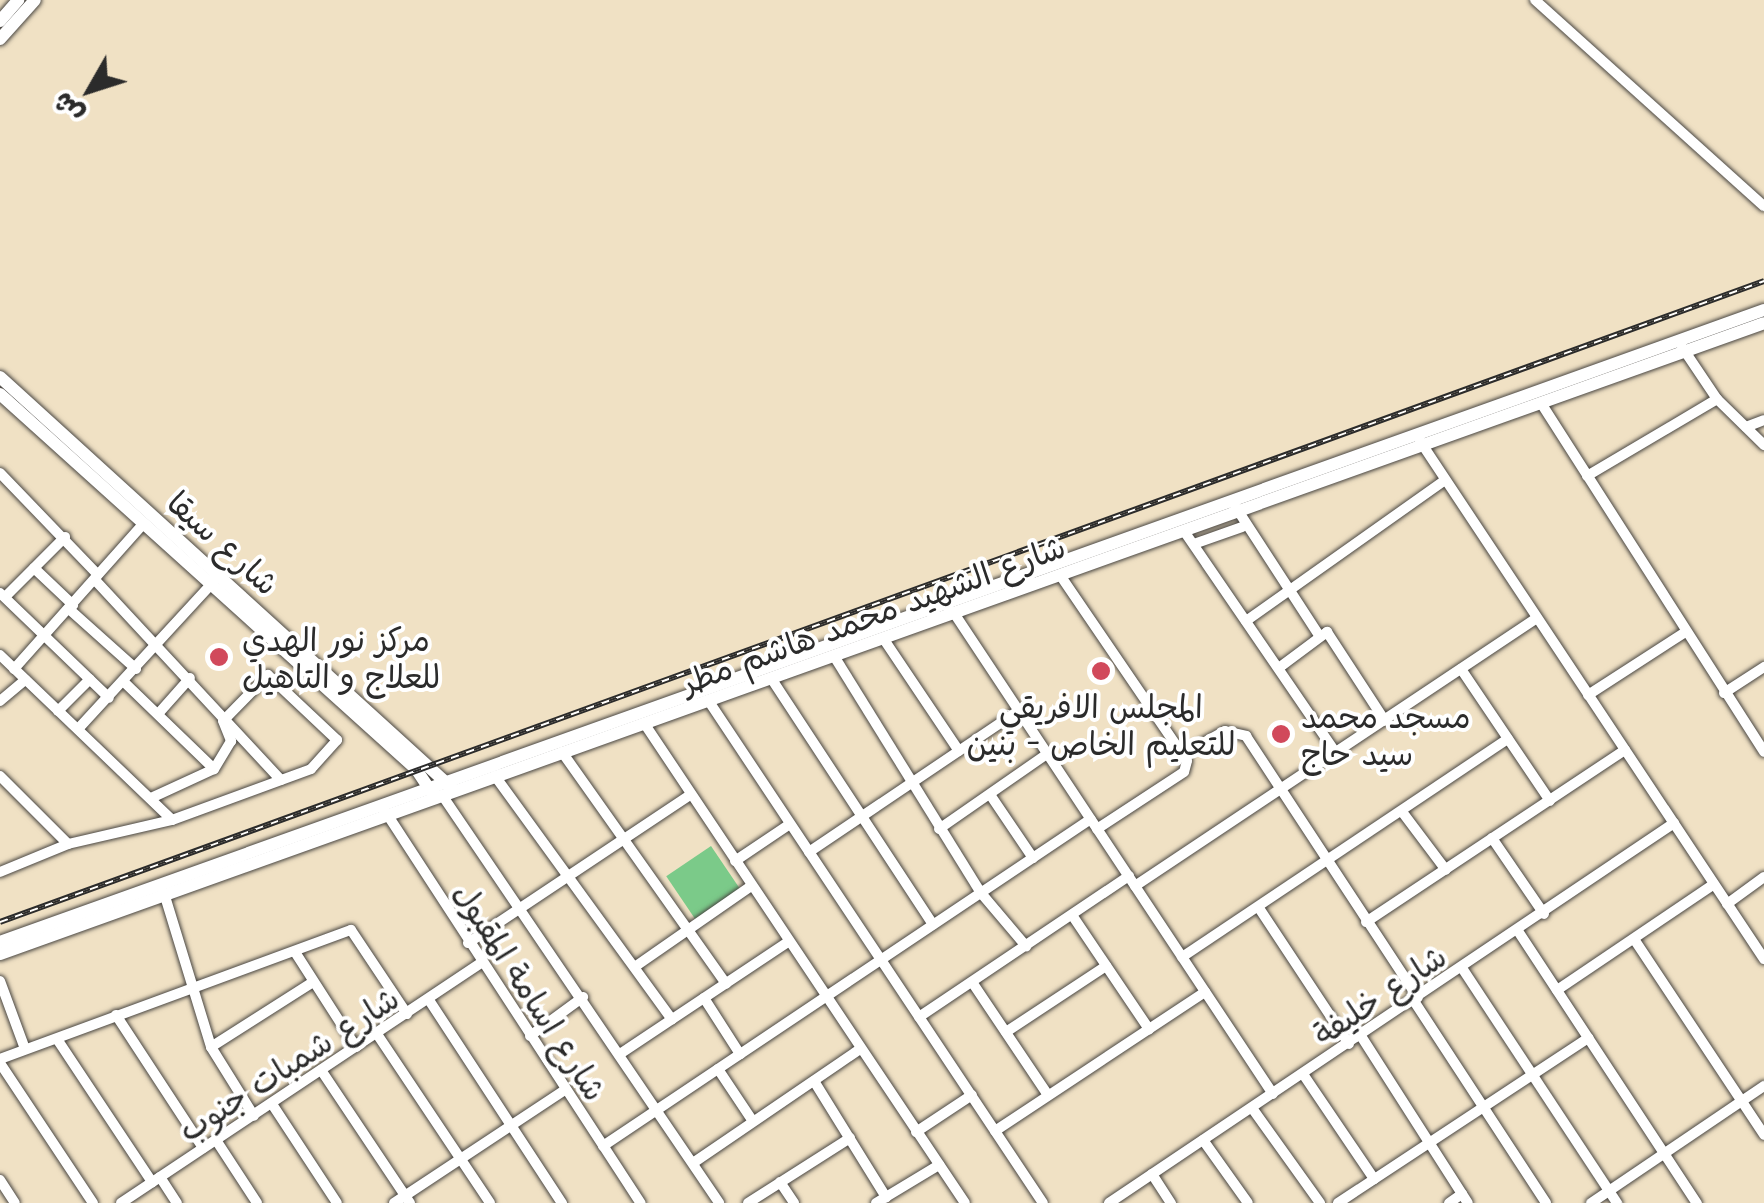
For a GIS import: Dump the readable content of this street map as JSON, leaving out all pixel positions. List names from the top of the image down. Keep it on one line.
{"streets":{"main road":["شارع سيقا","شارع الشهيد محمد هاشم مطر"],"street":["شارع اسامة المقبول","شارع خليفة","شارع شمبات جنوب"]},"crossings":[["شارع سيقا","شارع الشهيد محمد هاشم مطر"],["شارع الشهيد محمد هاشم مطر","شارع اسامة المقبول"],["شارع اسامة المقبول","شارع شمبات جنوب"]],"places":["مركز نور الهدي للعلاج و التاهيل","المجلس الافريقي للتعليم الخاص - بنين","مسجد محمد سيد حاج"],"north":"bottom left"}
